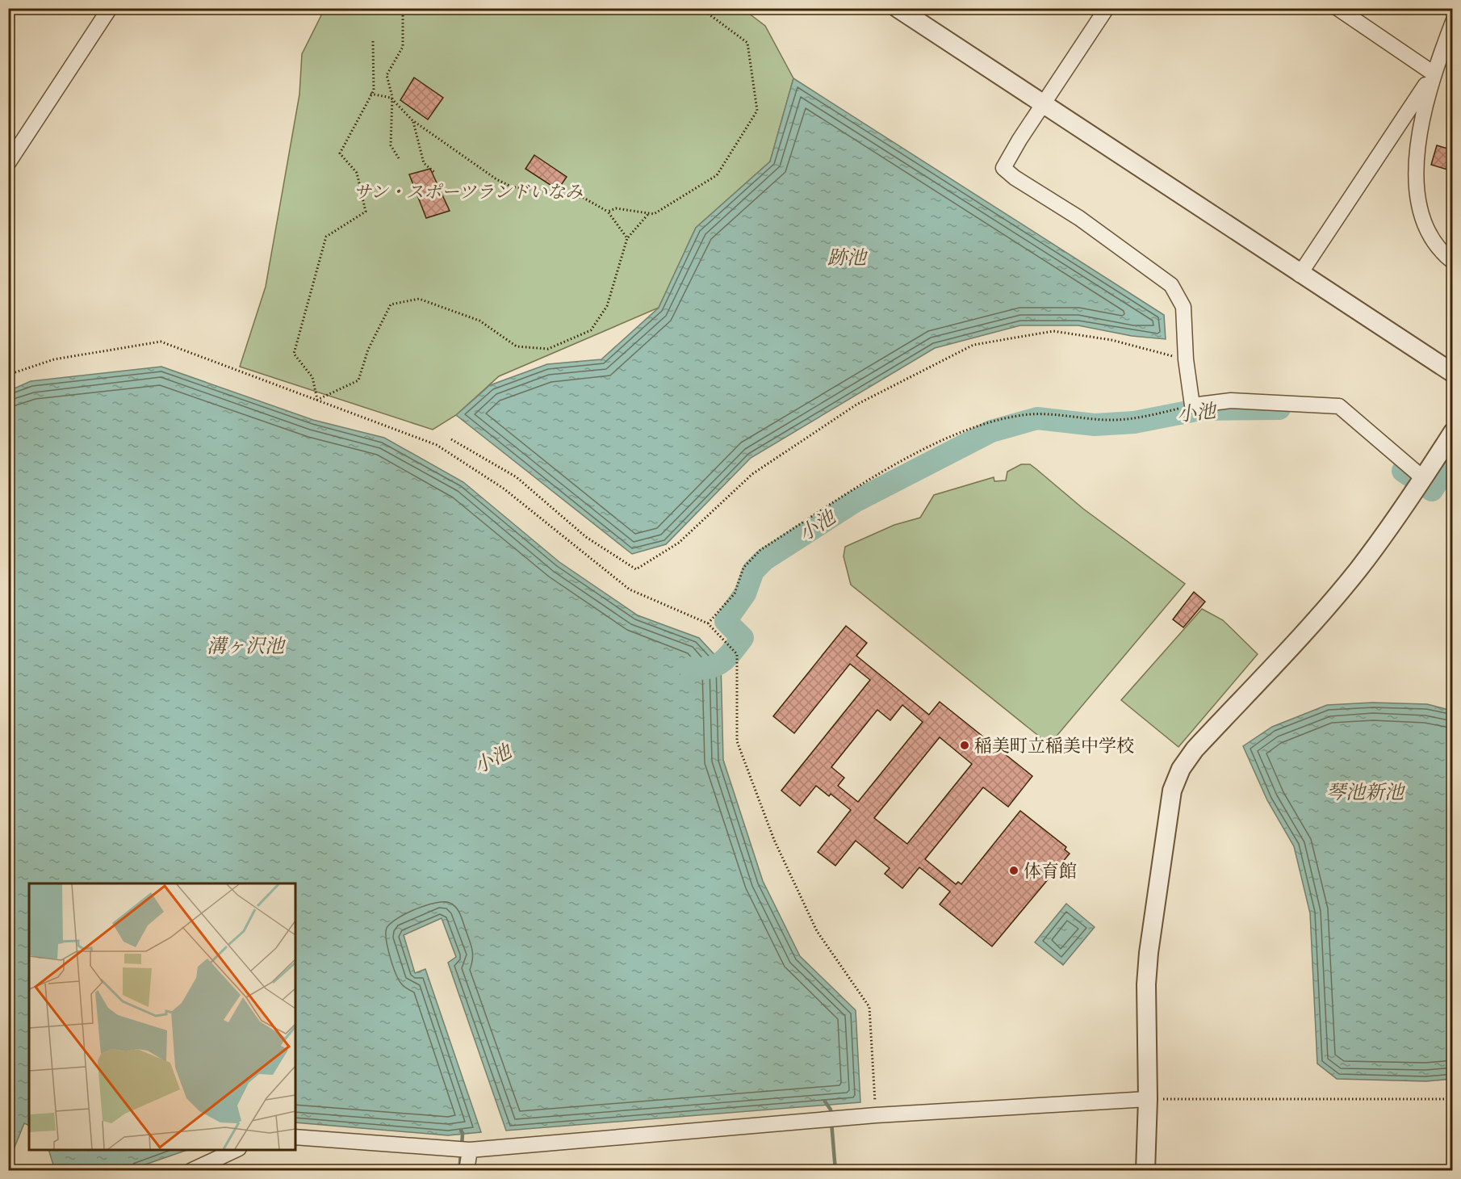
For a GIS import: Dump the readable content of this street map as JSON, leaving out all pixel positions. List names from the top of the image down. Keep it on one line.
{"water":["跡池","小池","溝ヶ沢池","琴池新池"],"parks":["サン・スポーツランドいなみ"],"places":["稲美町立稲美中学校","体育館"]}
